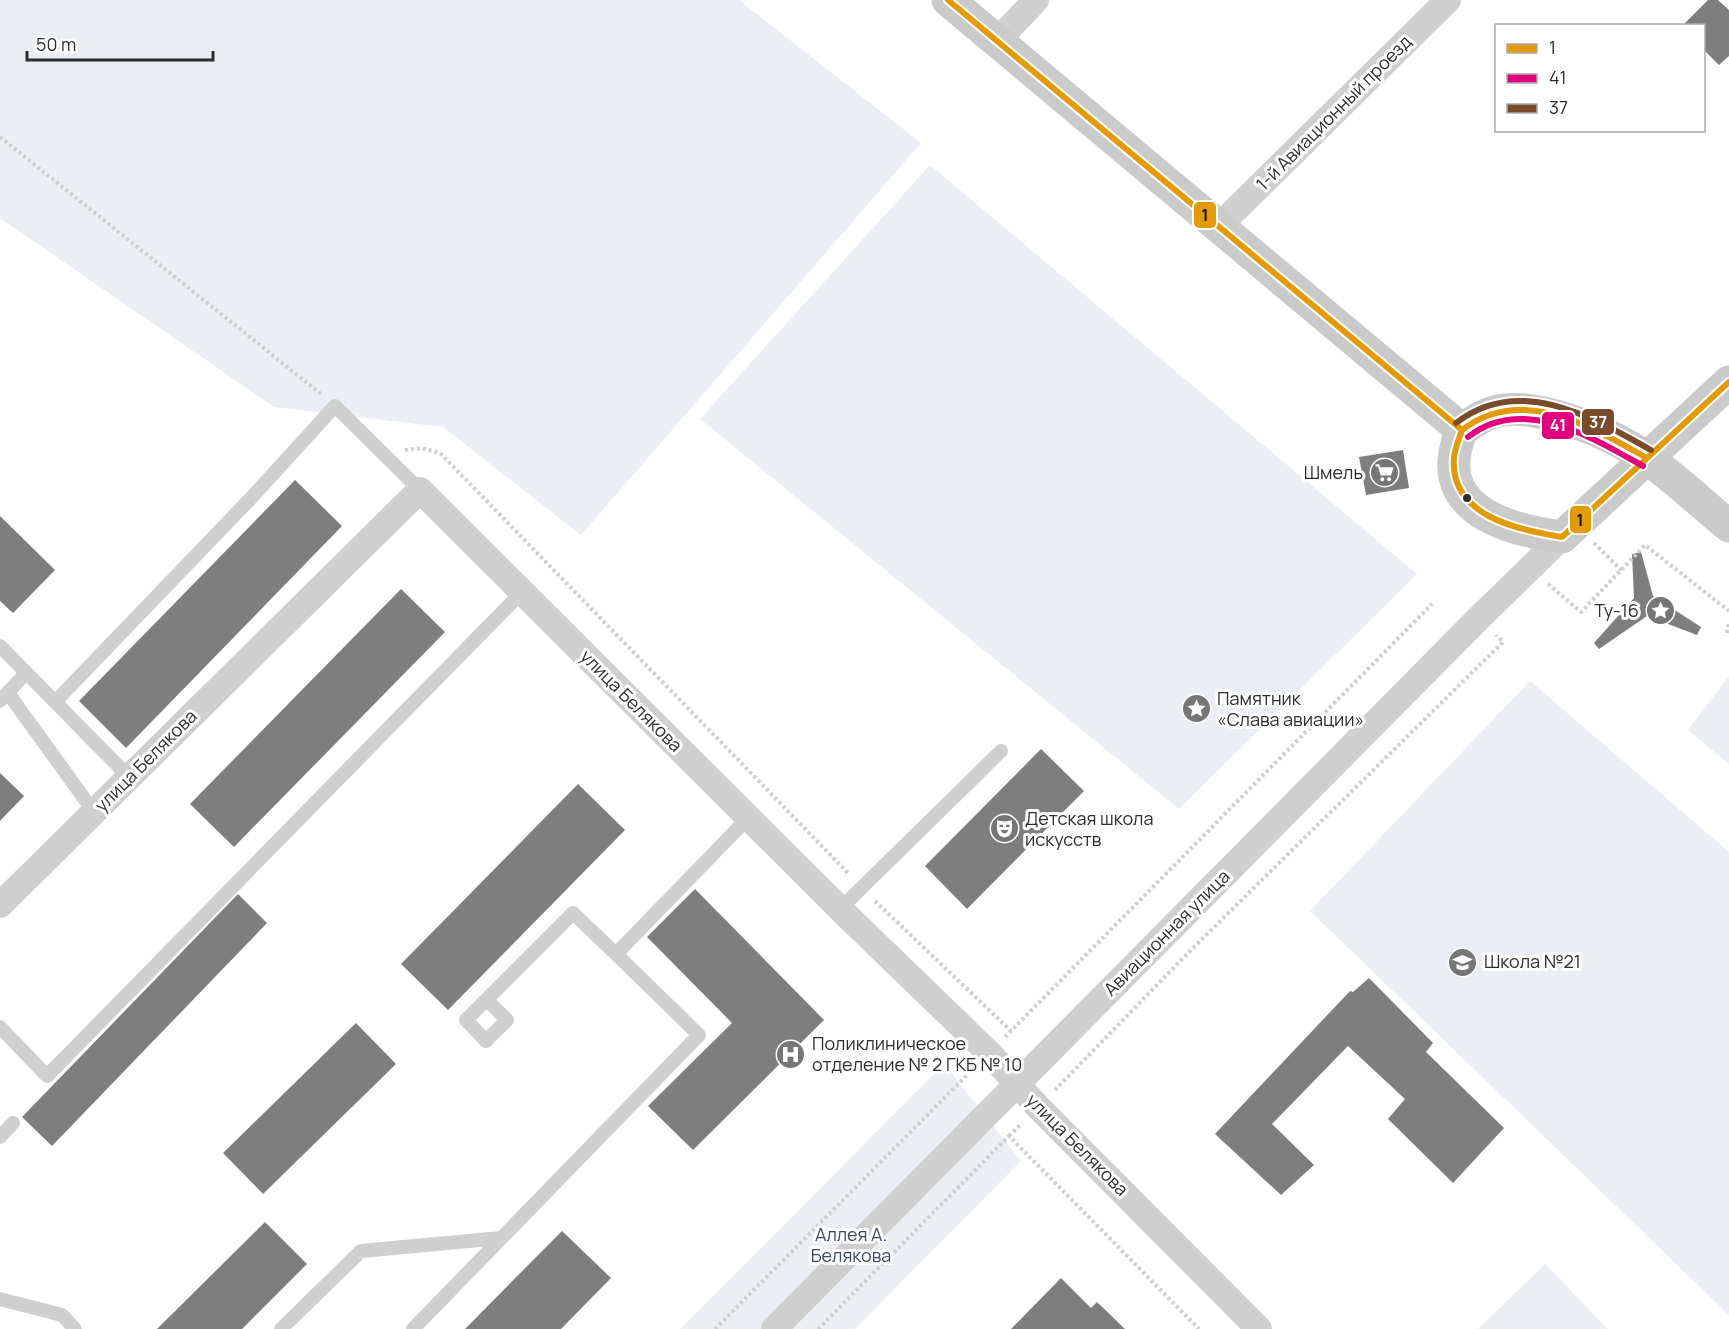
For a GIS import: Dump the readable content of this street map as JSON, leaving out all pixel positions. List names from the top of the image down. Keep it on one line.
{"streets":{"street":["1-й Авиационный проезд","улица Белякова","Авиационная улица"]},"crossings":[["улица Белякова","Авиационная улица"]],"parks":["Аллея А. Белякова"],"places":{"supermarket":["Шмель"],"place":["Ту-16","Памятник «Слава авиации»"],"theatre":["Детская школа искусств"],"school or university":["Школа №21"],"hospital":["Поликлиническое отделение № 2 ГКБ № 10"]},"lines":["transit line 1","transit line 37","transit line 41"],"legend":["1","41","37"],"scale_bar":"50 m"}
